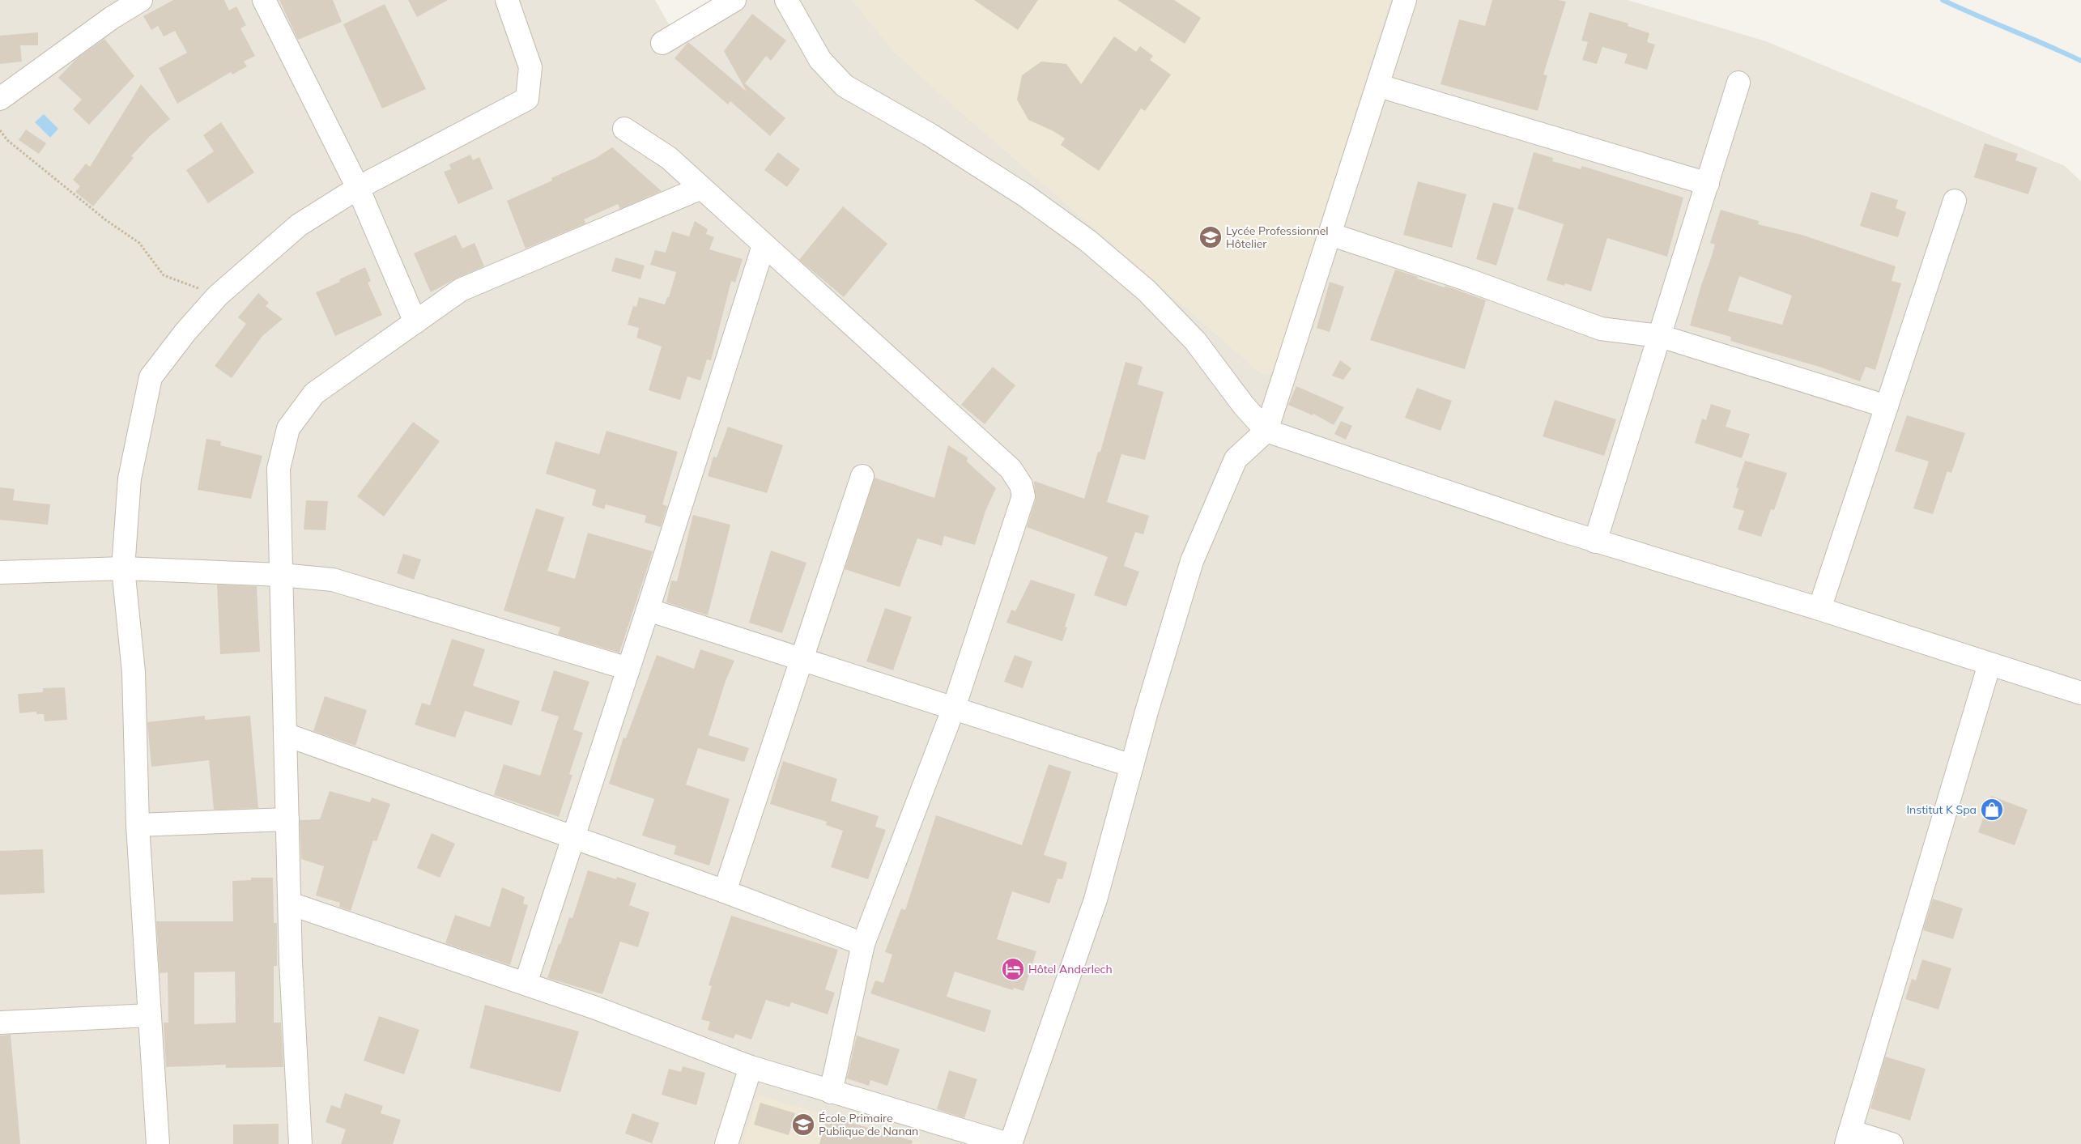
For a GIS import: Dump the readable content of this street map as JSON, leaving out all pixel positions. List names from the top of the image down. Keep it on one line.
{"places":{"school or university":["Lycée Professionnel Hôtelier","École Primaire Publique de Nanan"],"shop":["Institut K Spa"],"hotel":["Hôtel Anderlech"]}}
